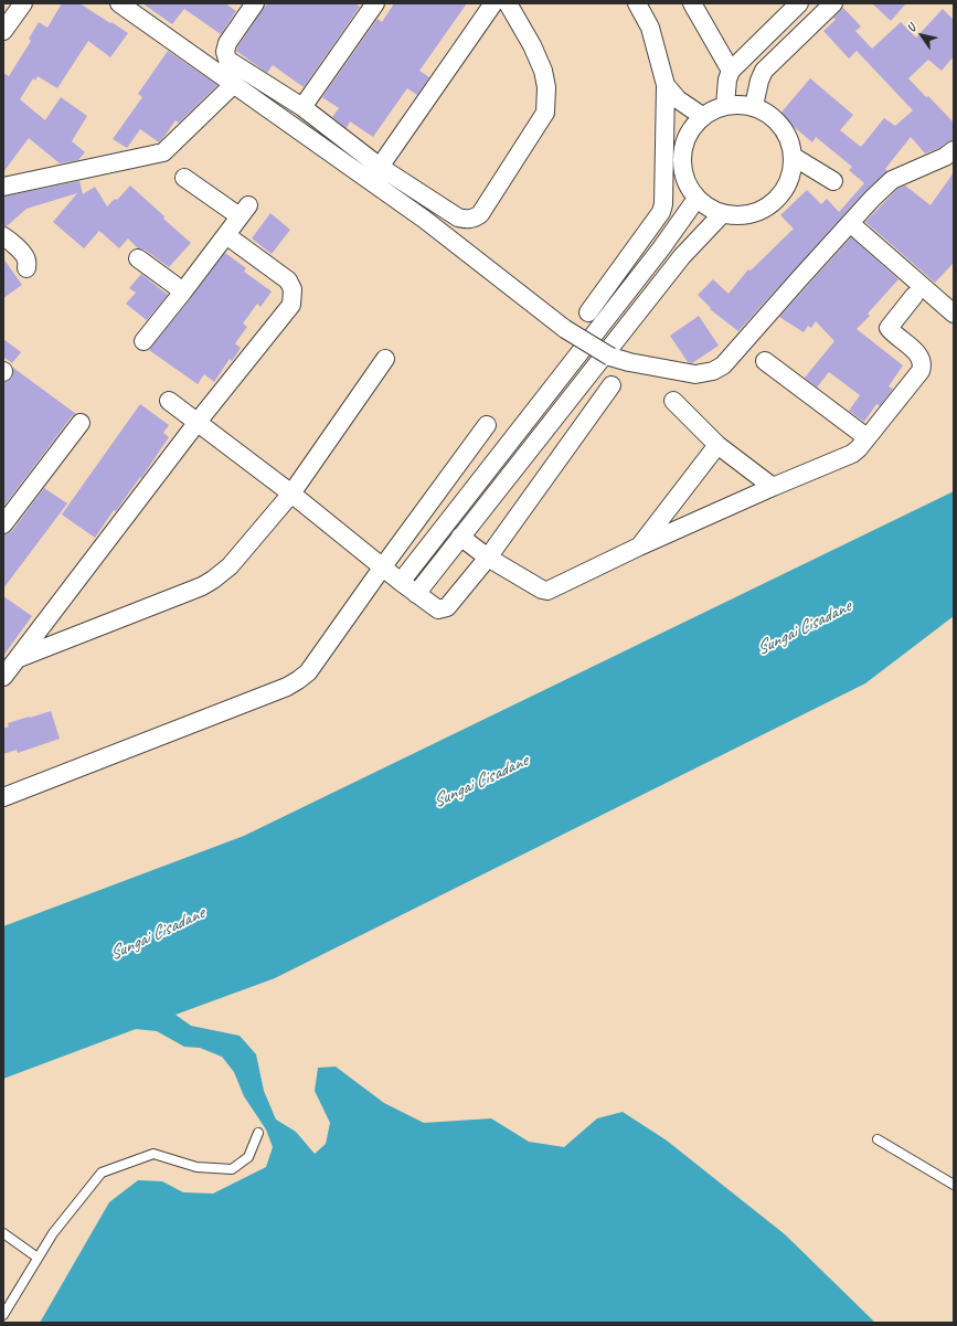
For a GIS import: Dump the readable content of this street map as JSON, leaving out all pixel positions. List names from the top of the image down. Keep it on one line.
{"water":["Sungai Cisadane"],"north":"top left"}
